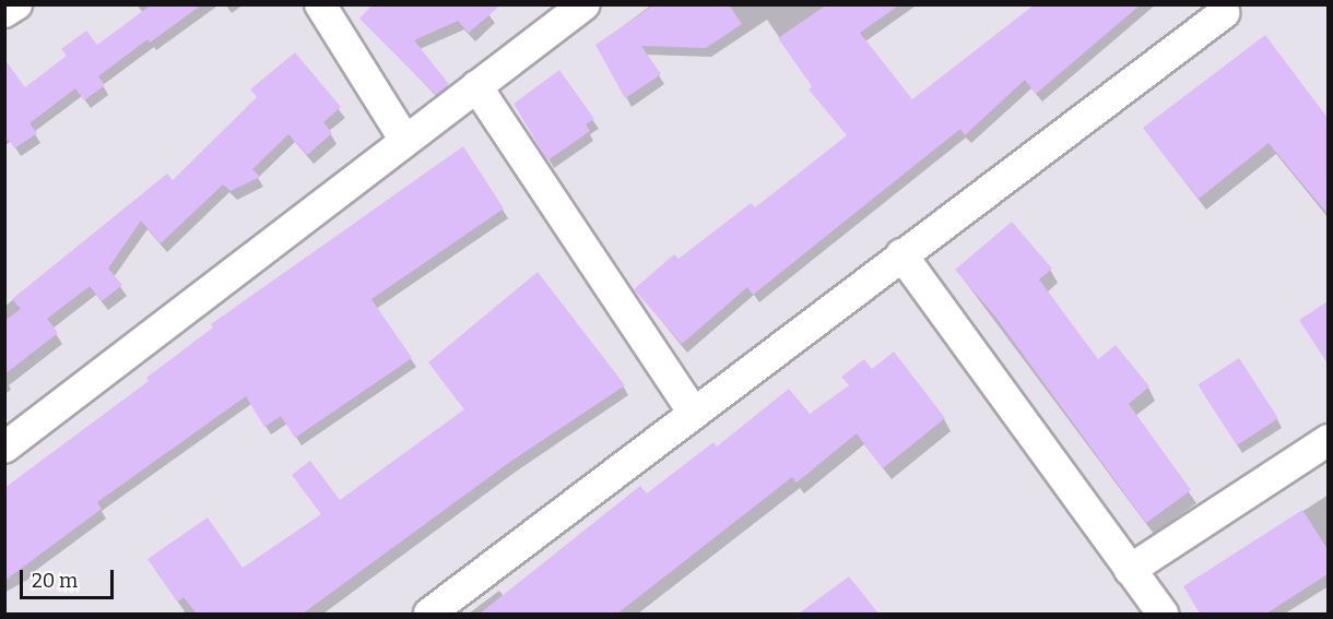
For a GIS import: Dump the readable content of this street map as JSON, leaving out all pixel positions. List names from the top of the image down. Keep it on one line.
{"scale_bar":"20 m"}
